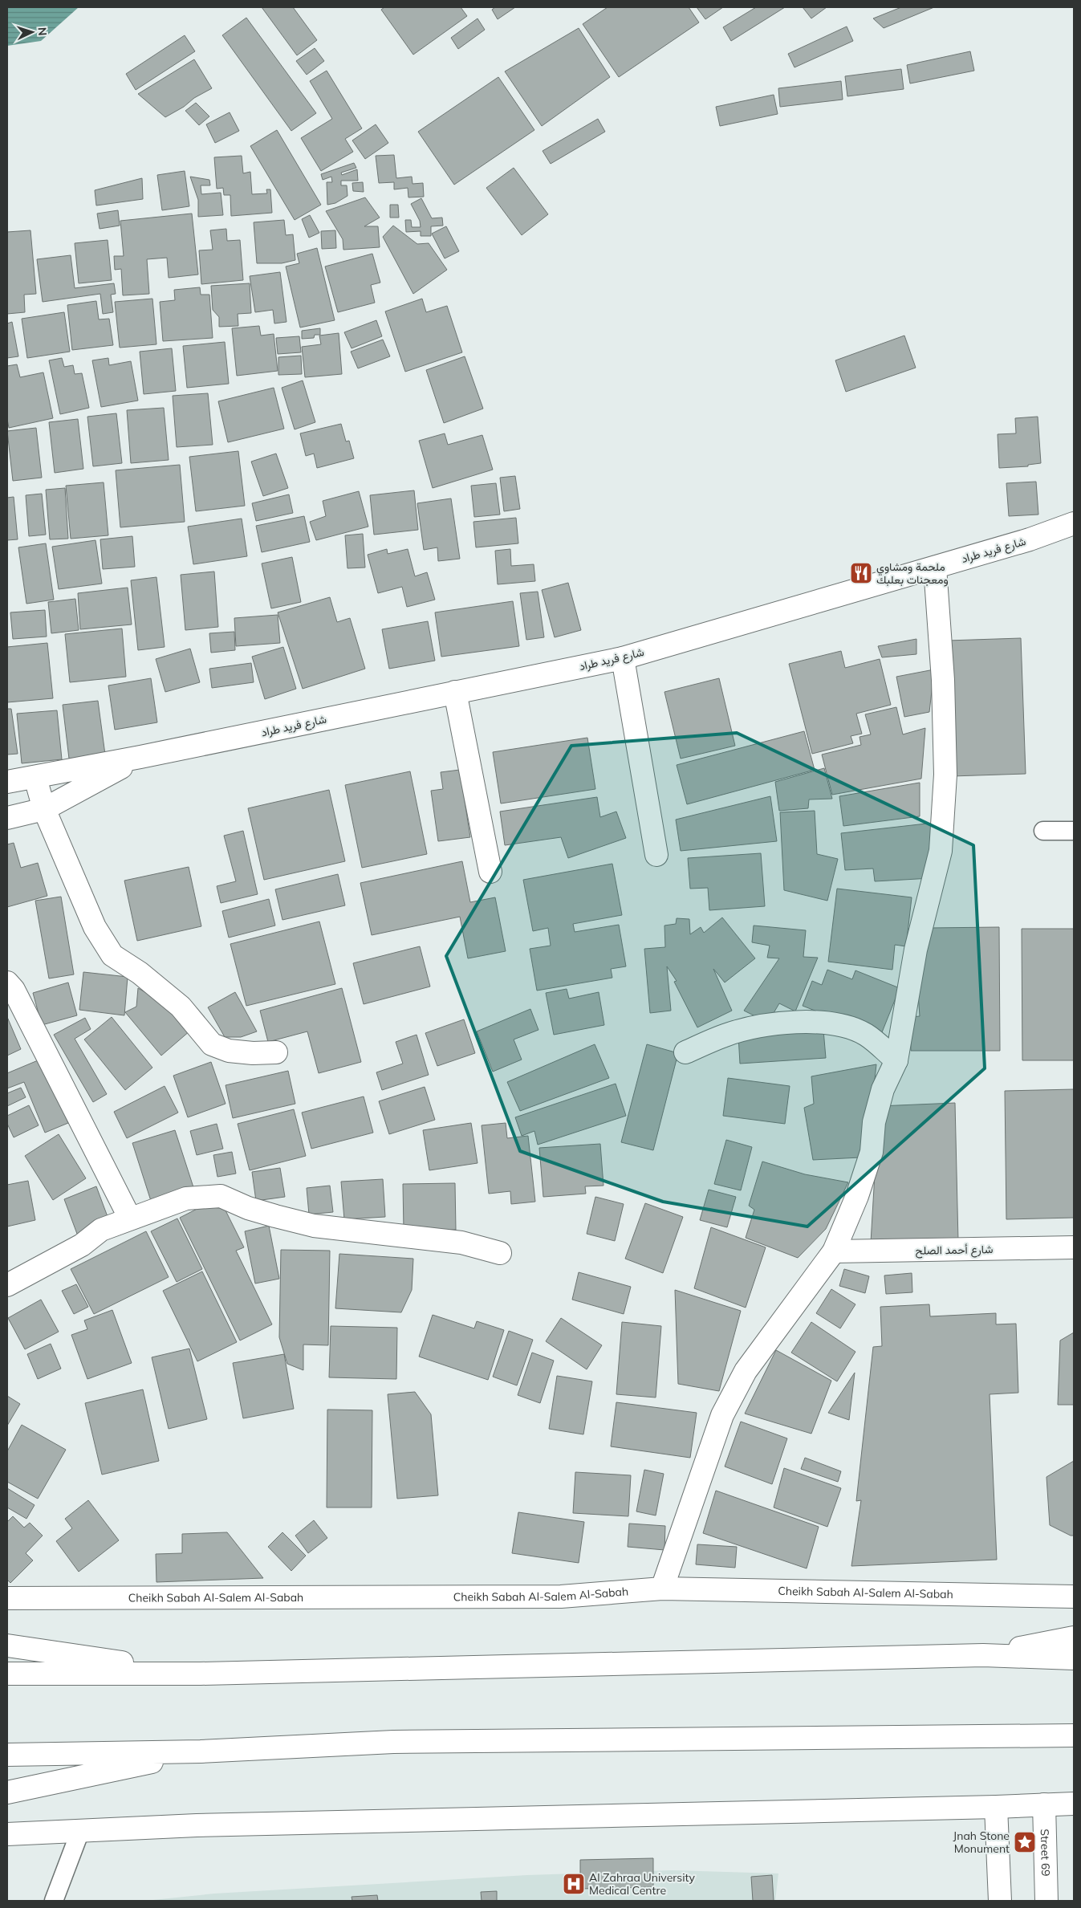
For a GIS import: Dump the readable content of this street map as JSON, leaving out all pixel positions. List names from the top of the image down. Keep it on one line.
{"streets":{"main road":["شارع فريد طراد","شارع أحمد الصلح","Cheikh Sabah Al-Salem Al-Sabah","Street 69"]},"places":{"restaurant":["ملحمة ومشاوي ومعجنات بعلبك"],"place":["Jnah Stone Monument"],"hospital":["Al Zahraa University Medical Centre"]},"north":"right"}
